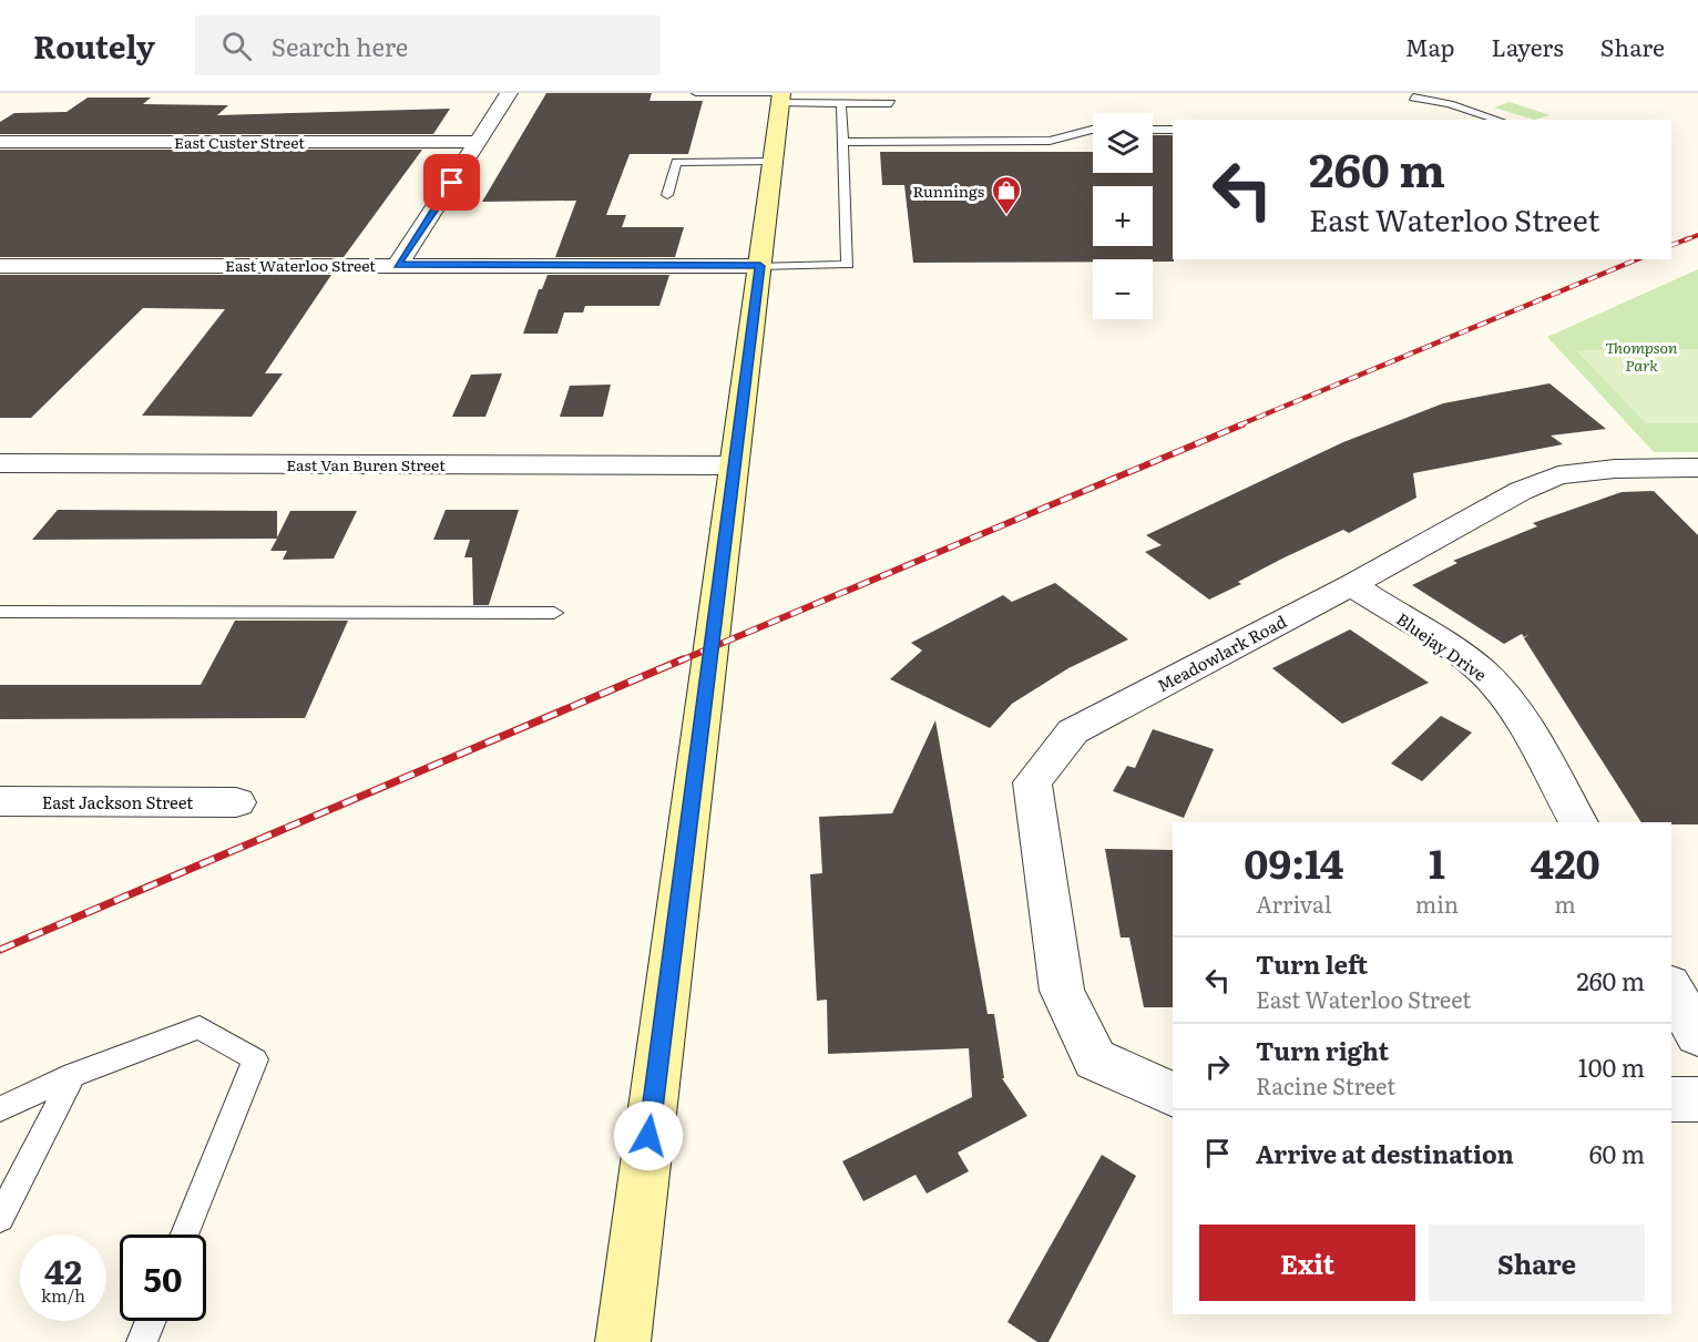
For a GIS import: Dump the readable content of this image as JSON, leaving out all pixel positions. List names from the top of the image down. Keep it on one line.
{"streets":{"street":["East Custer Street","East Waterloo Street","East Van Buren Street","Bluejay Drive","Meadowlark Road","East Jackson Street"]},"crossings":[["Bluejay Drive","Meadowlark Road"]],"parks":["Thompson Park"],"places":{"shop":["Runnings"]},"page":{"header":"Routely","search":"Search here","nav":["Map","Layers","Share"],"map_buttons":["+","−"],"turn":["260 m","East Waterloo Street"],"eta":["09:14","Arrival","1","min","420","m"],"list":[{"name":"Turn left","note":"East Waterloo Street","value":"260 m"},{"name":"Turn right","note":"Racine Street","value":"100 m"},{"name":"Arrive at destination","value":"60 m"}],"buttons":["Exit","Share"],"speed":"42 km/h","limit":"50"}}
